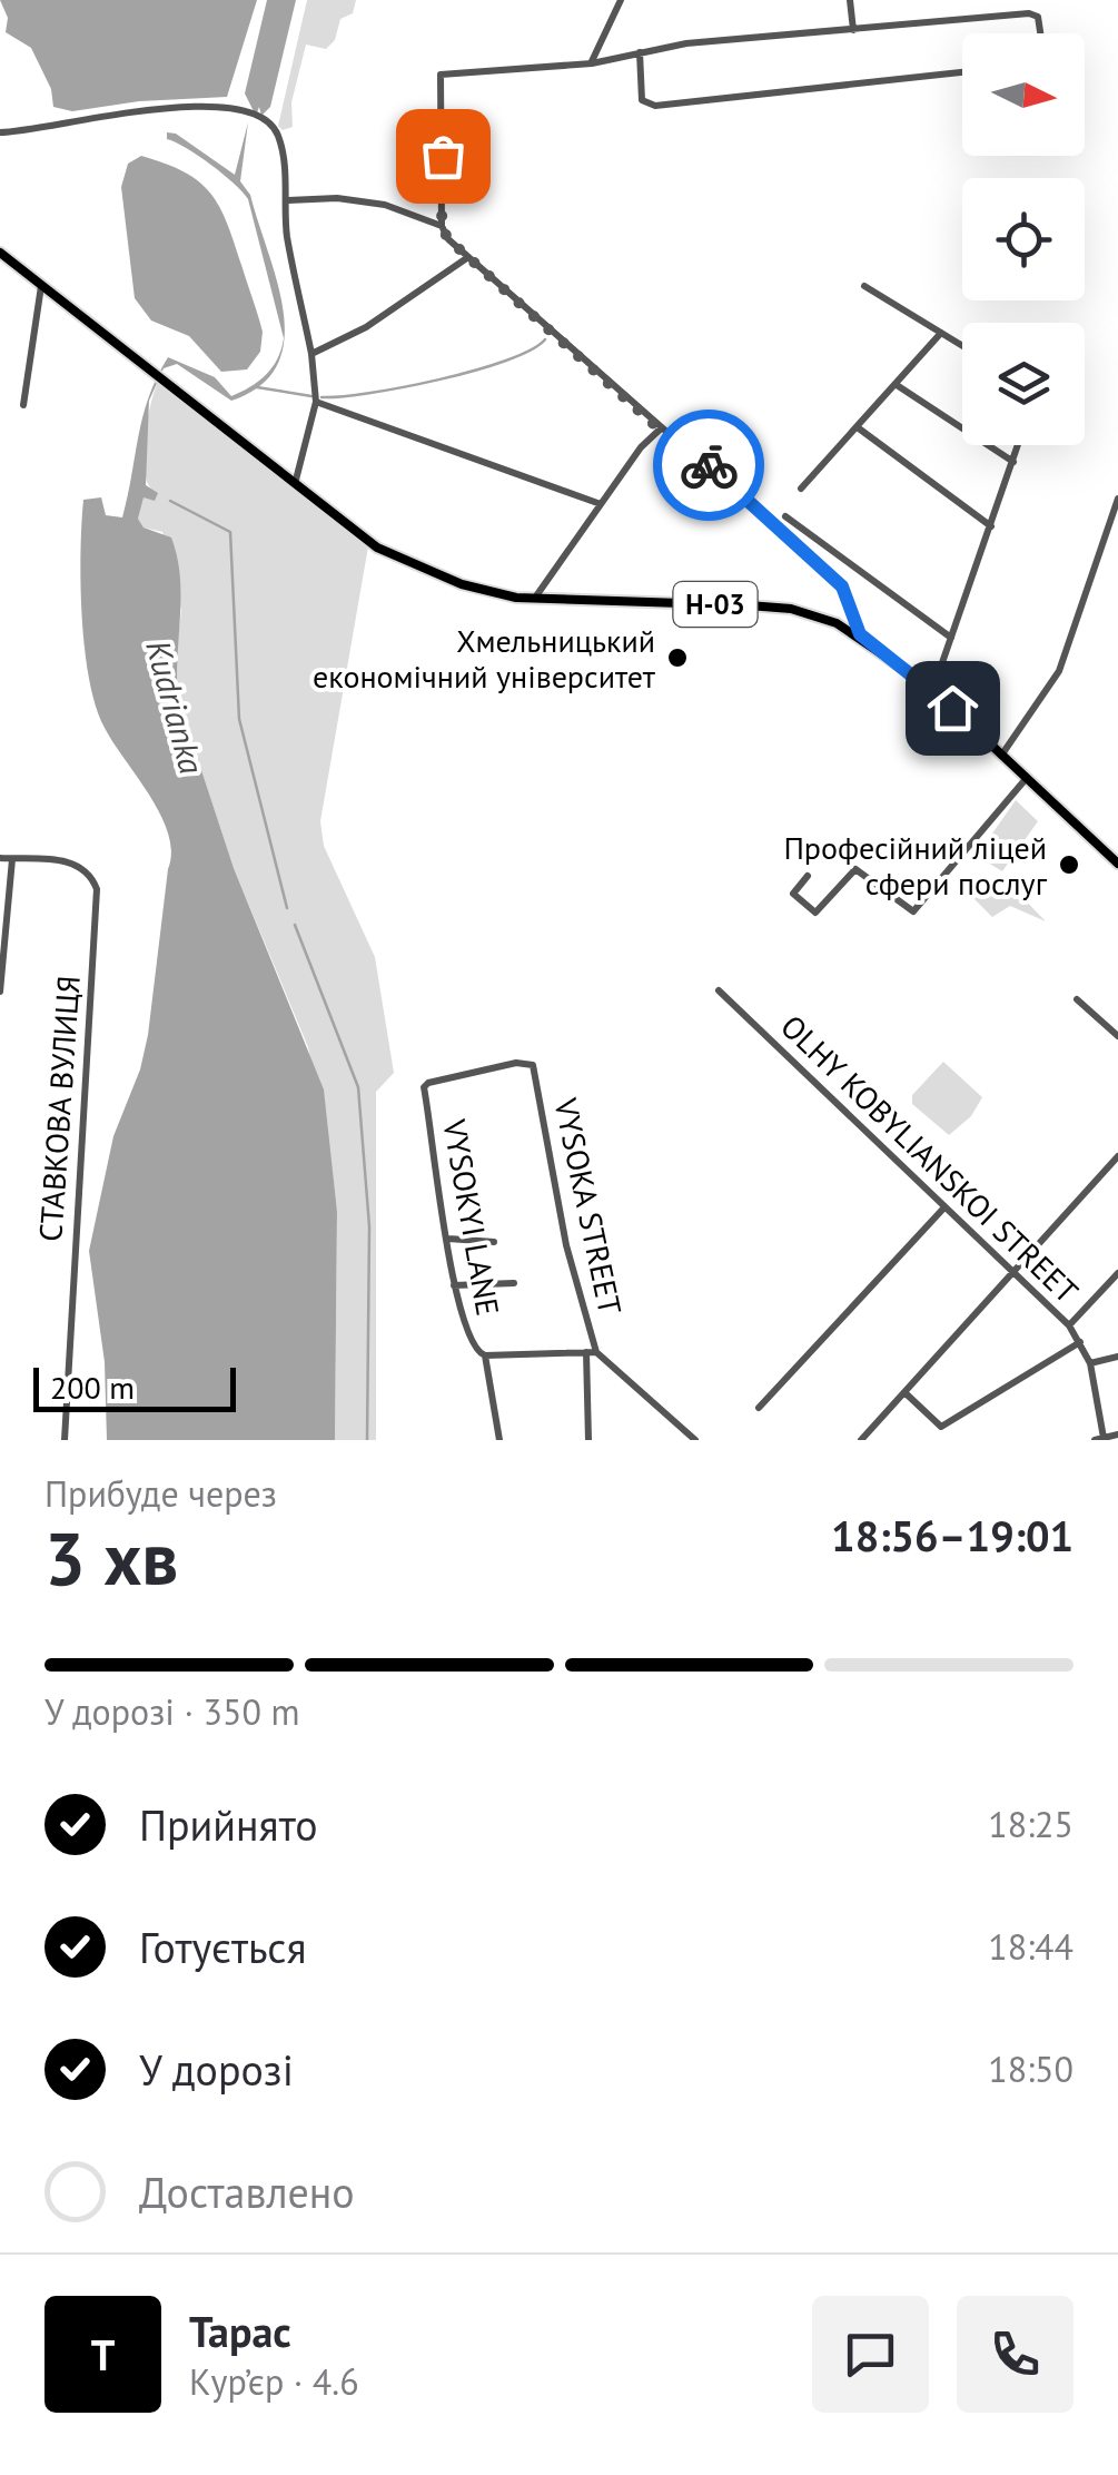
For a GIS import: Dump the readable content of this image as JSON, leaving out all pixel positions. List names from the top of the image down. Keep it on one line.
{"streets":{"main road":["Н-03"],"street":["СТАВКОВА ВУЛИЦЯ","OLHY KOBYLIANSKOI STREET","VYSOKA STREET","VYSOKYI LANE"]},"crossings":[["VYSOKA STREET","VYSOKYI LANE"]],"water":["Kudrianka"],"places":["Хмельницький економічний університет","Професійний ліцей сфери послуг"],"scale_bar":"200 m","north":"right","page":{"scale":"200 m","heading":["3 хв","Прибуде через","18:56–19:01"],"panel":["Тарас","Кур’єр · 4.6"],"bar":"У дорозі · 350 m","list":[["Прийнято","18:25"],["Готується","18:44"],["У дорозі","18:50"],"Доставлено"],"round":"Т"}}
